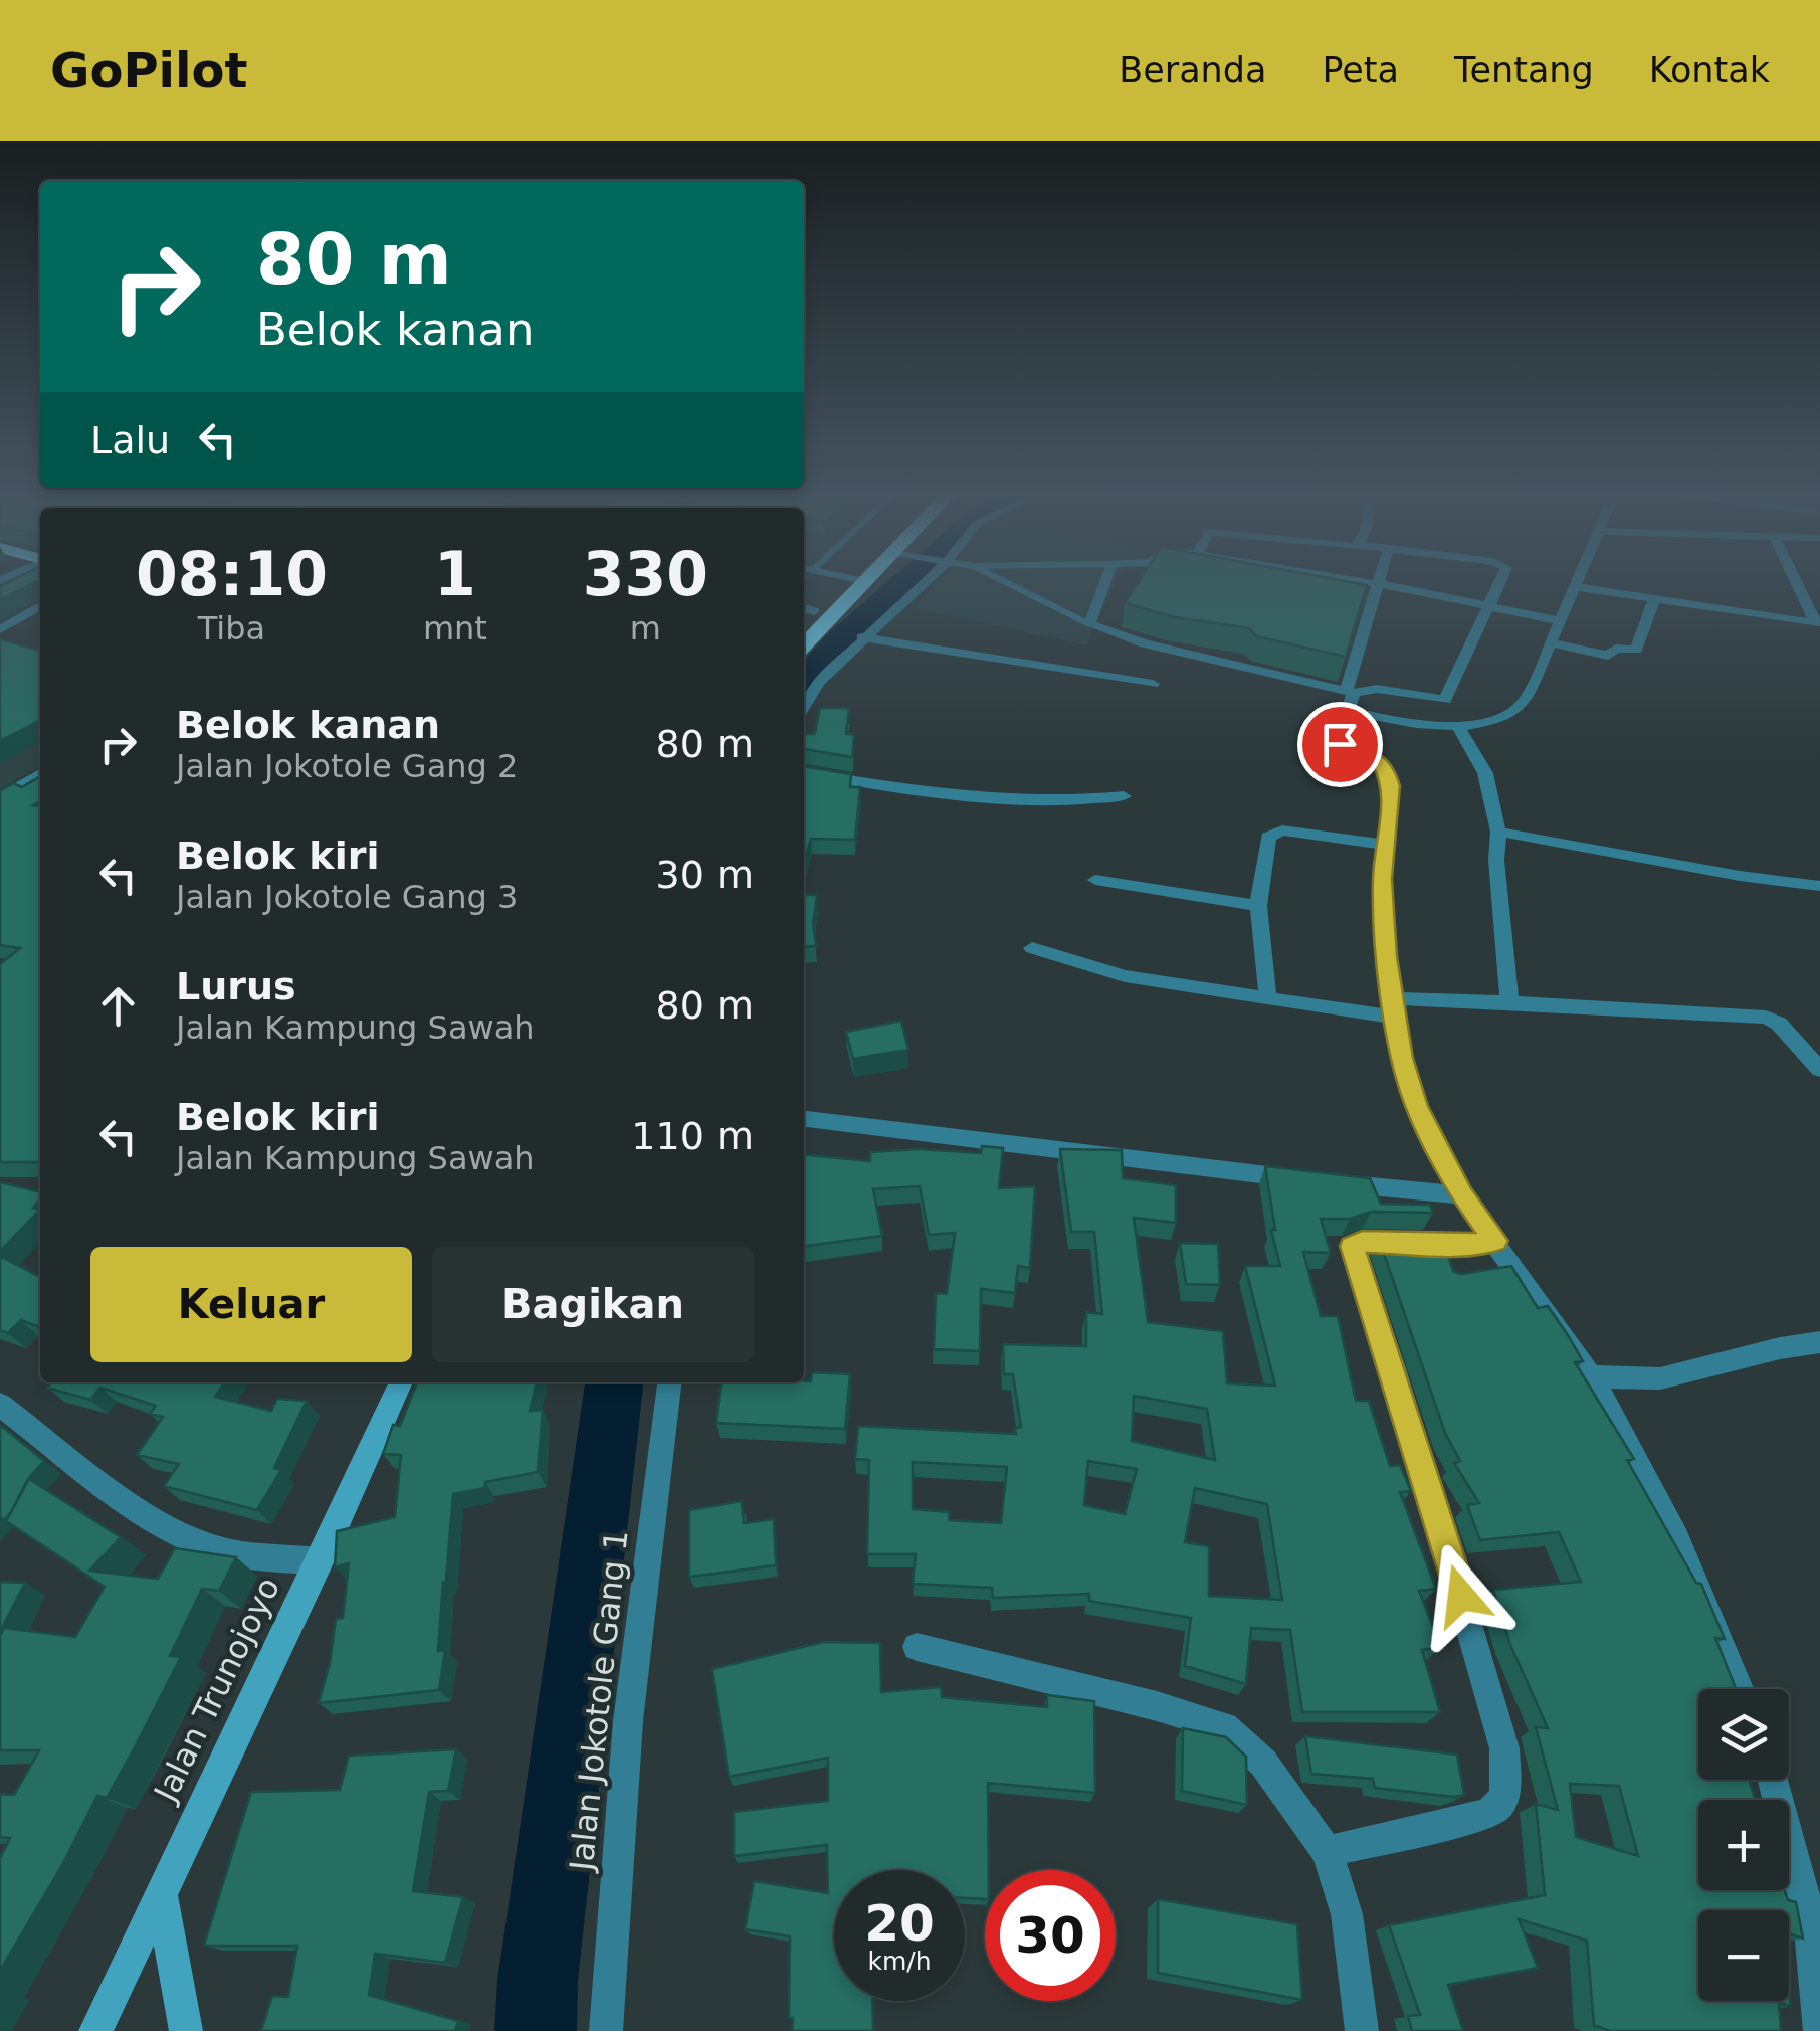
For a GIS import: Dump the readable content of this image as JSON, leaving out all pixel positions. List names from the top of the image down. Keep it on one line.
{"streets":{"main road":["Jalan Trunojoyo"],"street":["Jalan Jokotole Gang 1"]},"page":{"header":"GoPilot","nav":["Beranda","Peta","Tentang","Kontak"],"turn":["80 m","Belok kanan"],"then":"Lalu","eta":["08:10","Tiba","1","mnt","330","m"],"list":[{"name":"Belok kanan","note":"Jalan Jokotole Gang 2","value":"80 m"},{"name":"Belok kiri","note":"Jalan Jokotole Gang 3","value":"30 m"},{"name":"Lurus","note":"Jalan Kampung Sawah","value":"80 m"},{"name":"Belok kiri","note":"Jalan Kampung Sawah","value":"110 m"}],"buttons":["Keluar","Bagikan"],"map_buttons":["+","−"],"speed":"20 km/h","limit":"30"}}
